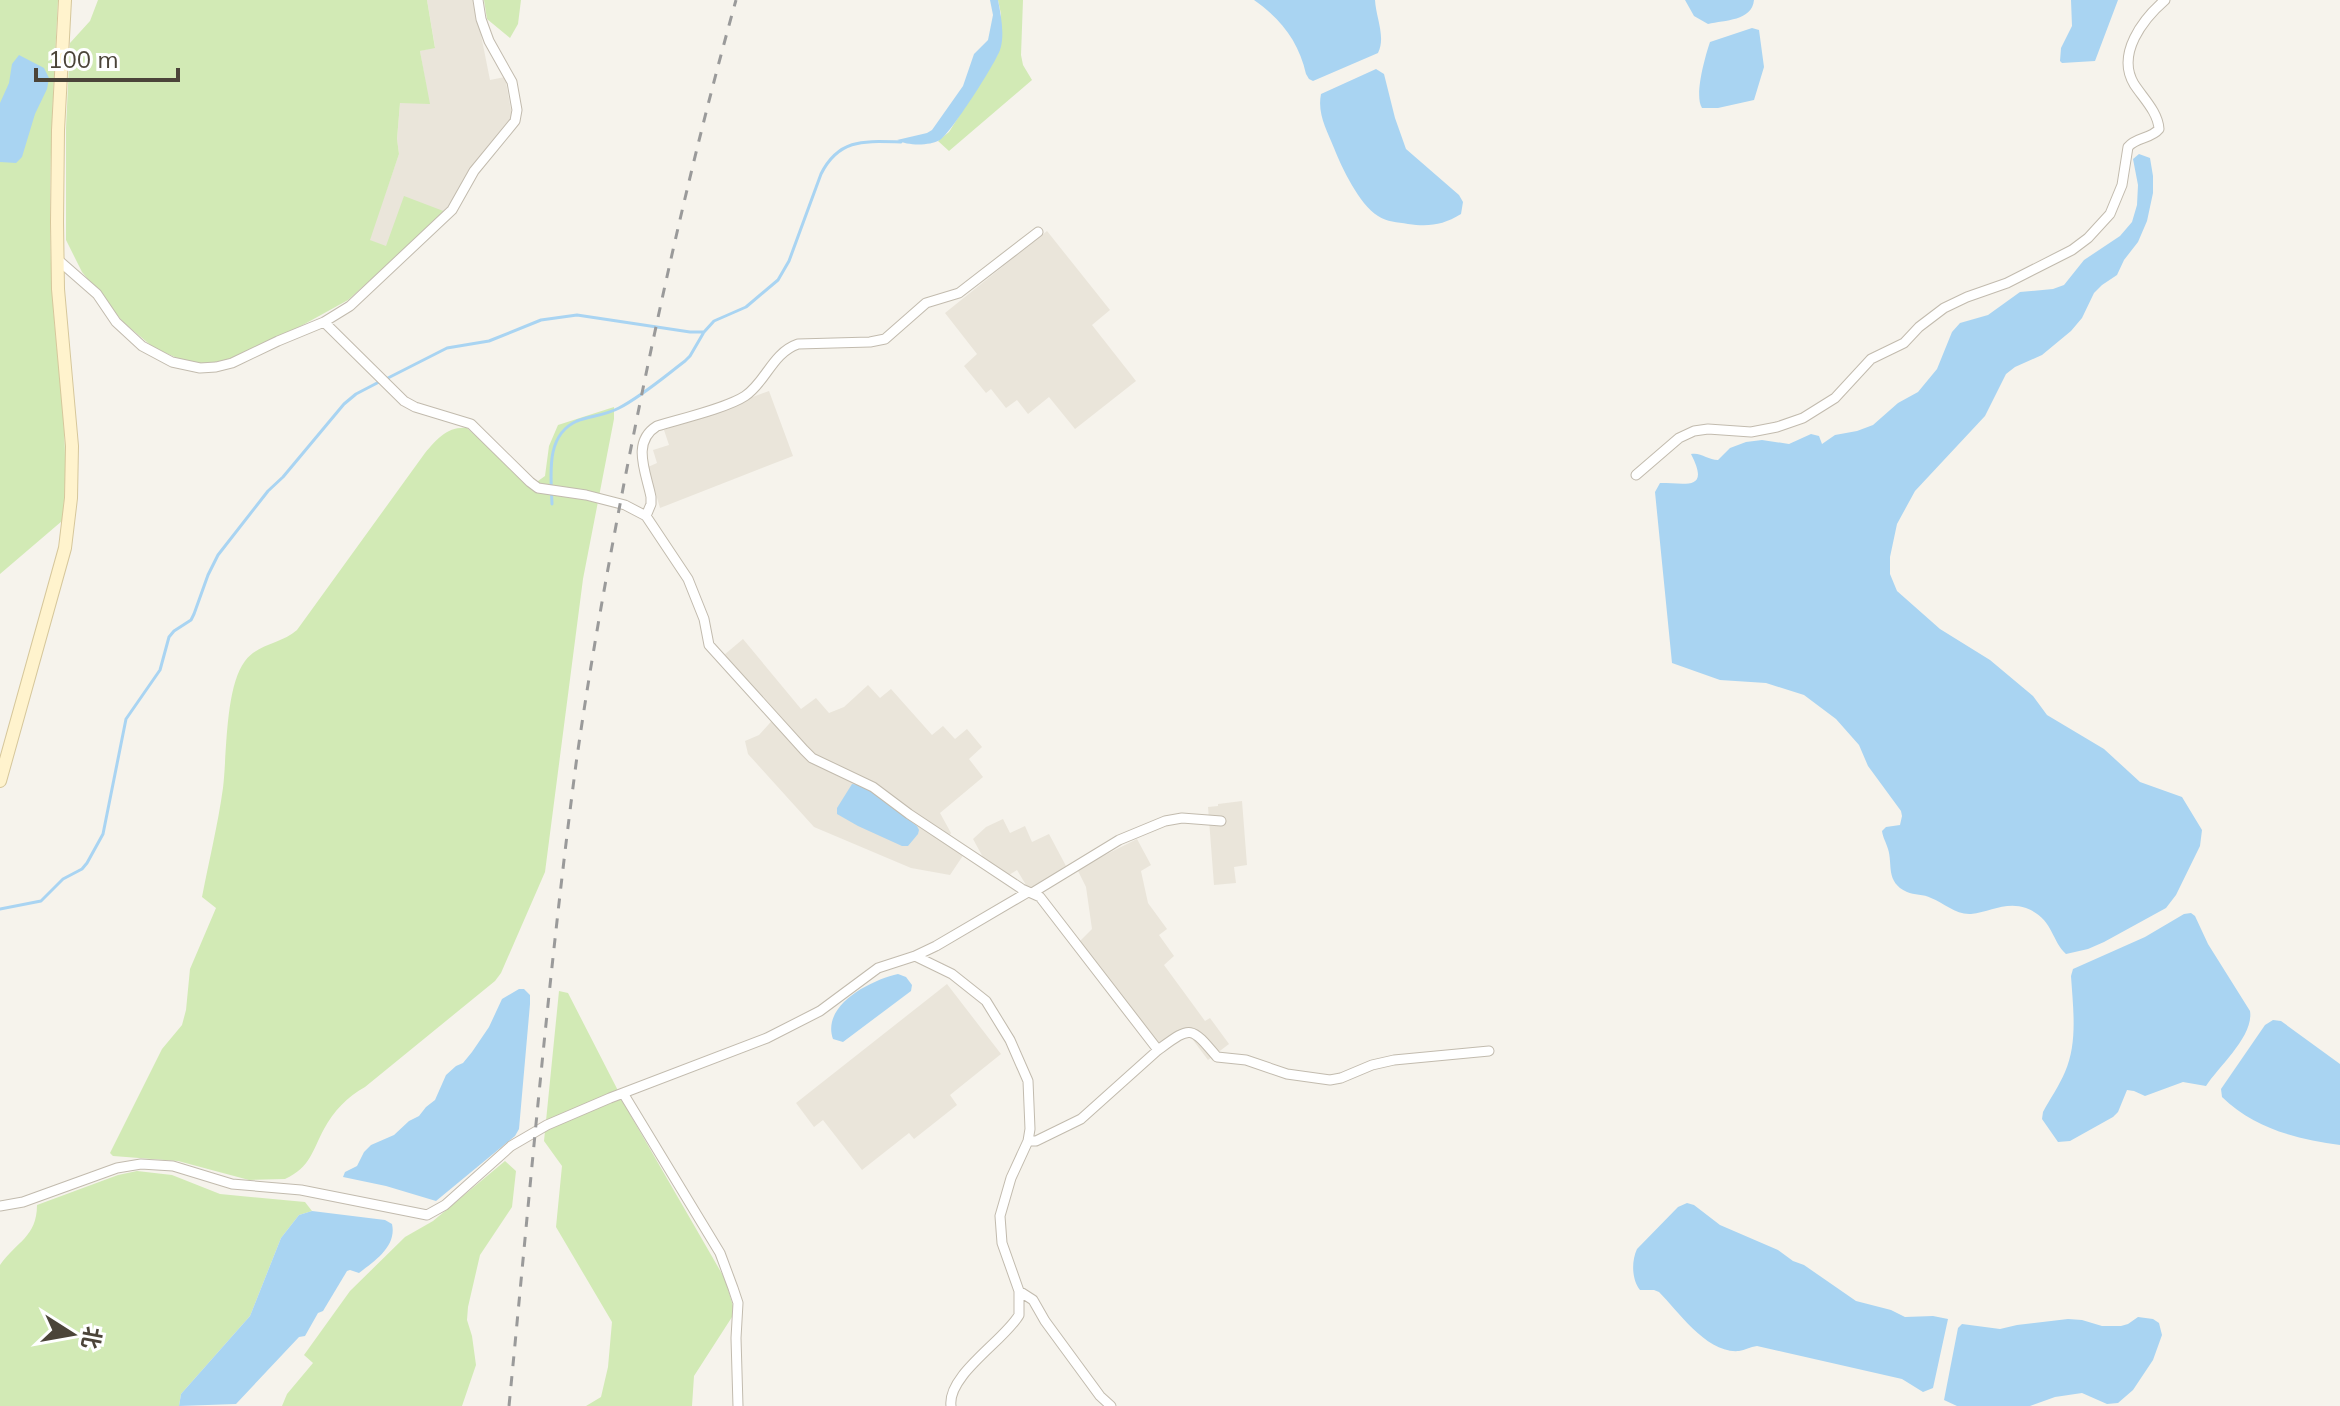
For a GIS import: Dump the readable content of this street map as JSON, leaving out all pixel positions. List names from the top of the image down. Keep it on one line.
{"scale_bar":"100 m","north":"right"}
